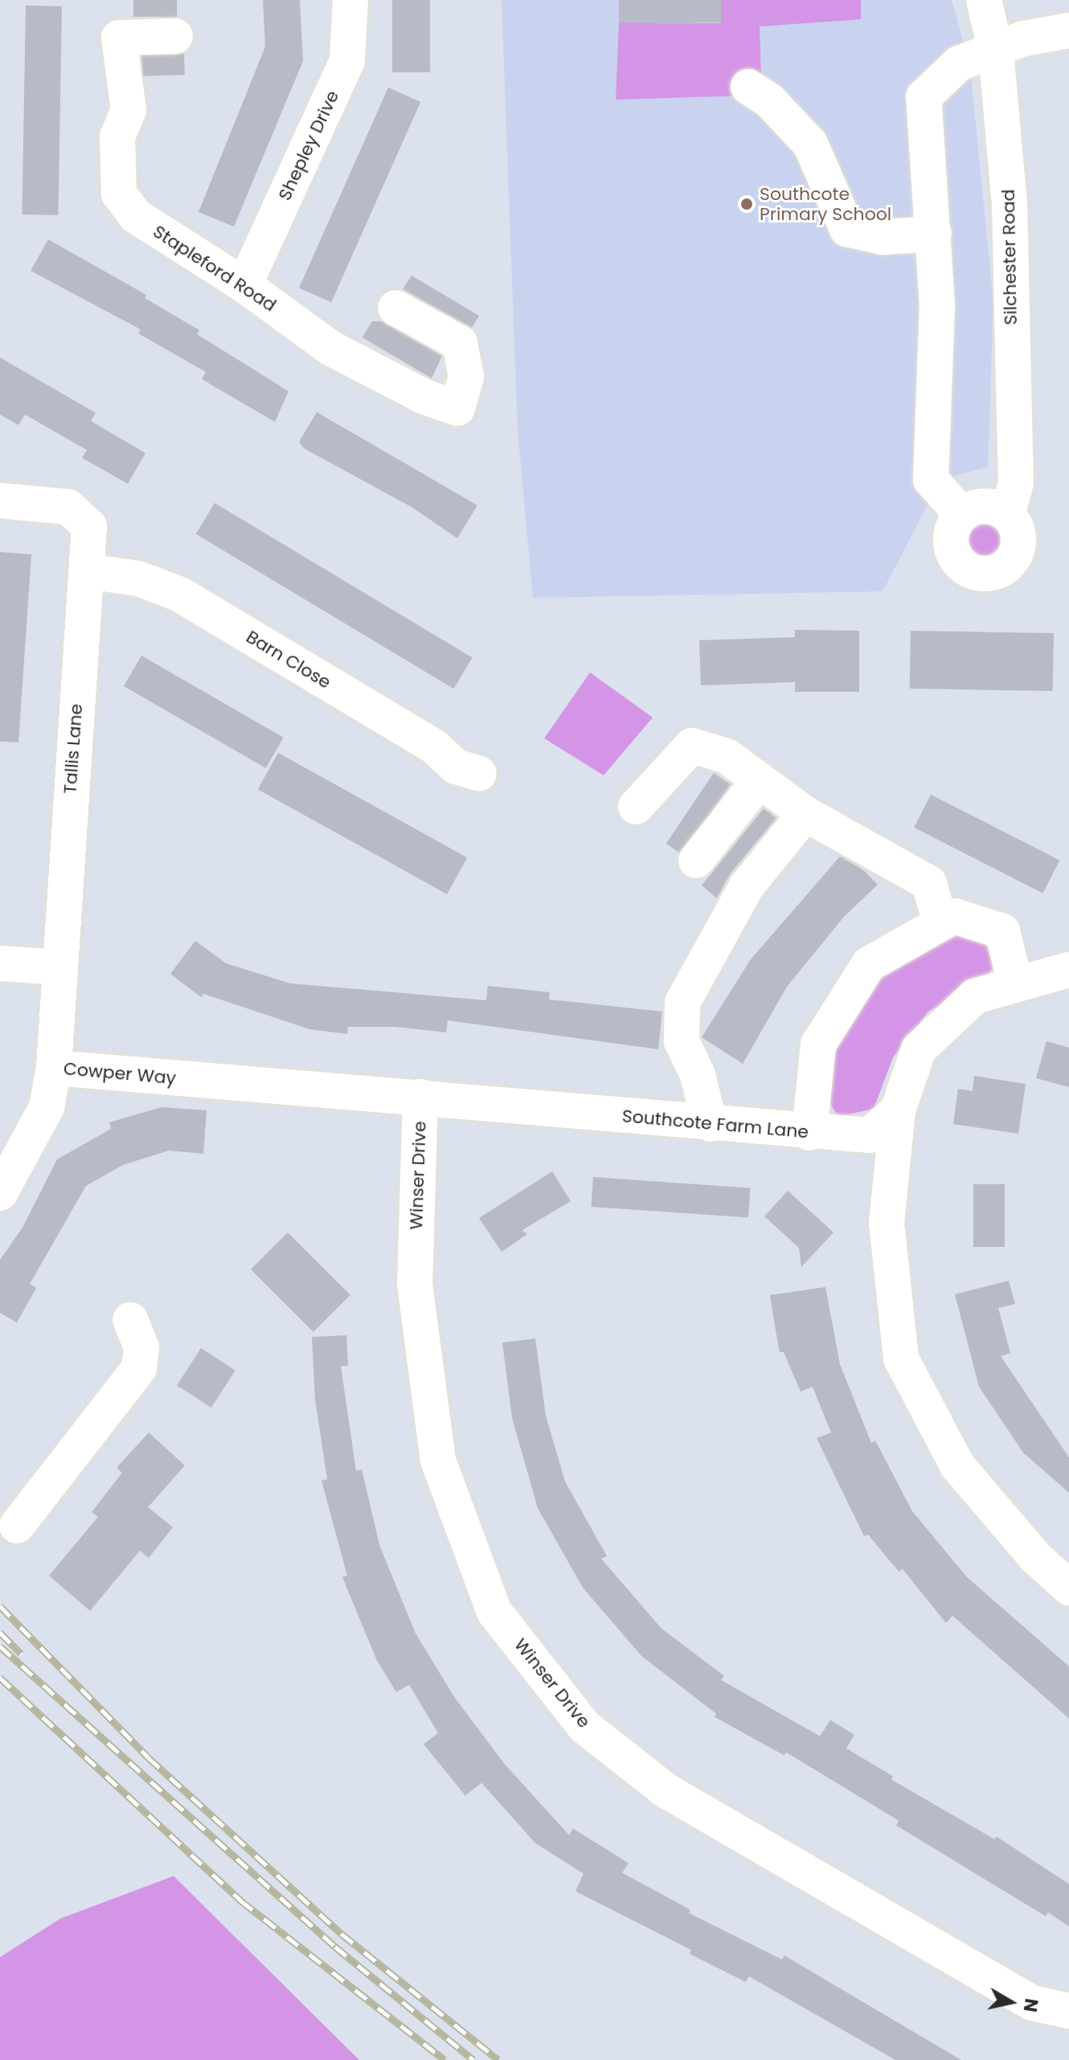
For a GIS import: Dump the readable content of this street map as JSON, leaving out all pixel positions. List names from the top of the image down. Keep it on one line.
{"streets":{"street":["Shepley Drive","Silchester Road","Stapleford Road","Barn Close","Tallis Lane","Cowper Way","Southcote Farm Lane","Winser Drive"]},"crossings":[["Shepley Drive","Stapleford Road"],["Barn Close","Tallis Lane"],["Tallis Lane","Cowper Way"],["Cowper Way","Southcote Farm Lane"],["Southcote Farm Lane","Winser Drive"]],"places":["Southcote Primary School"],"north":"right"}
